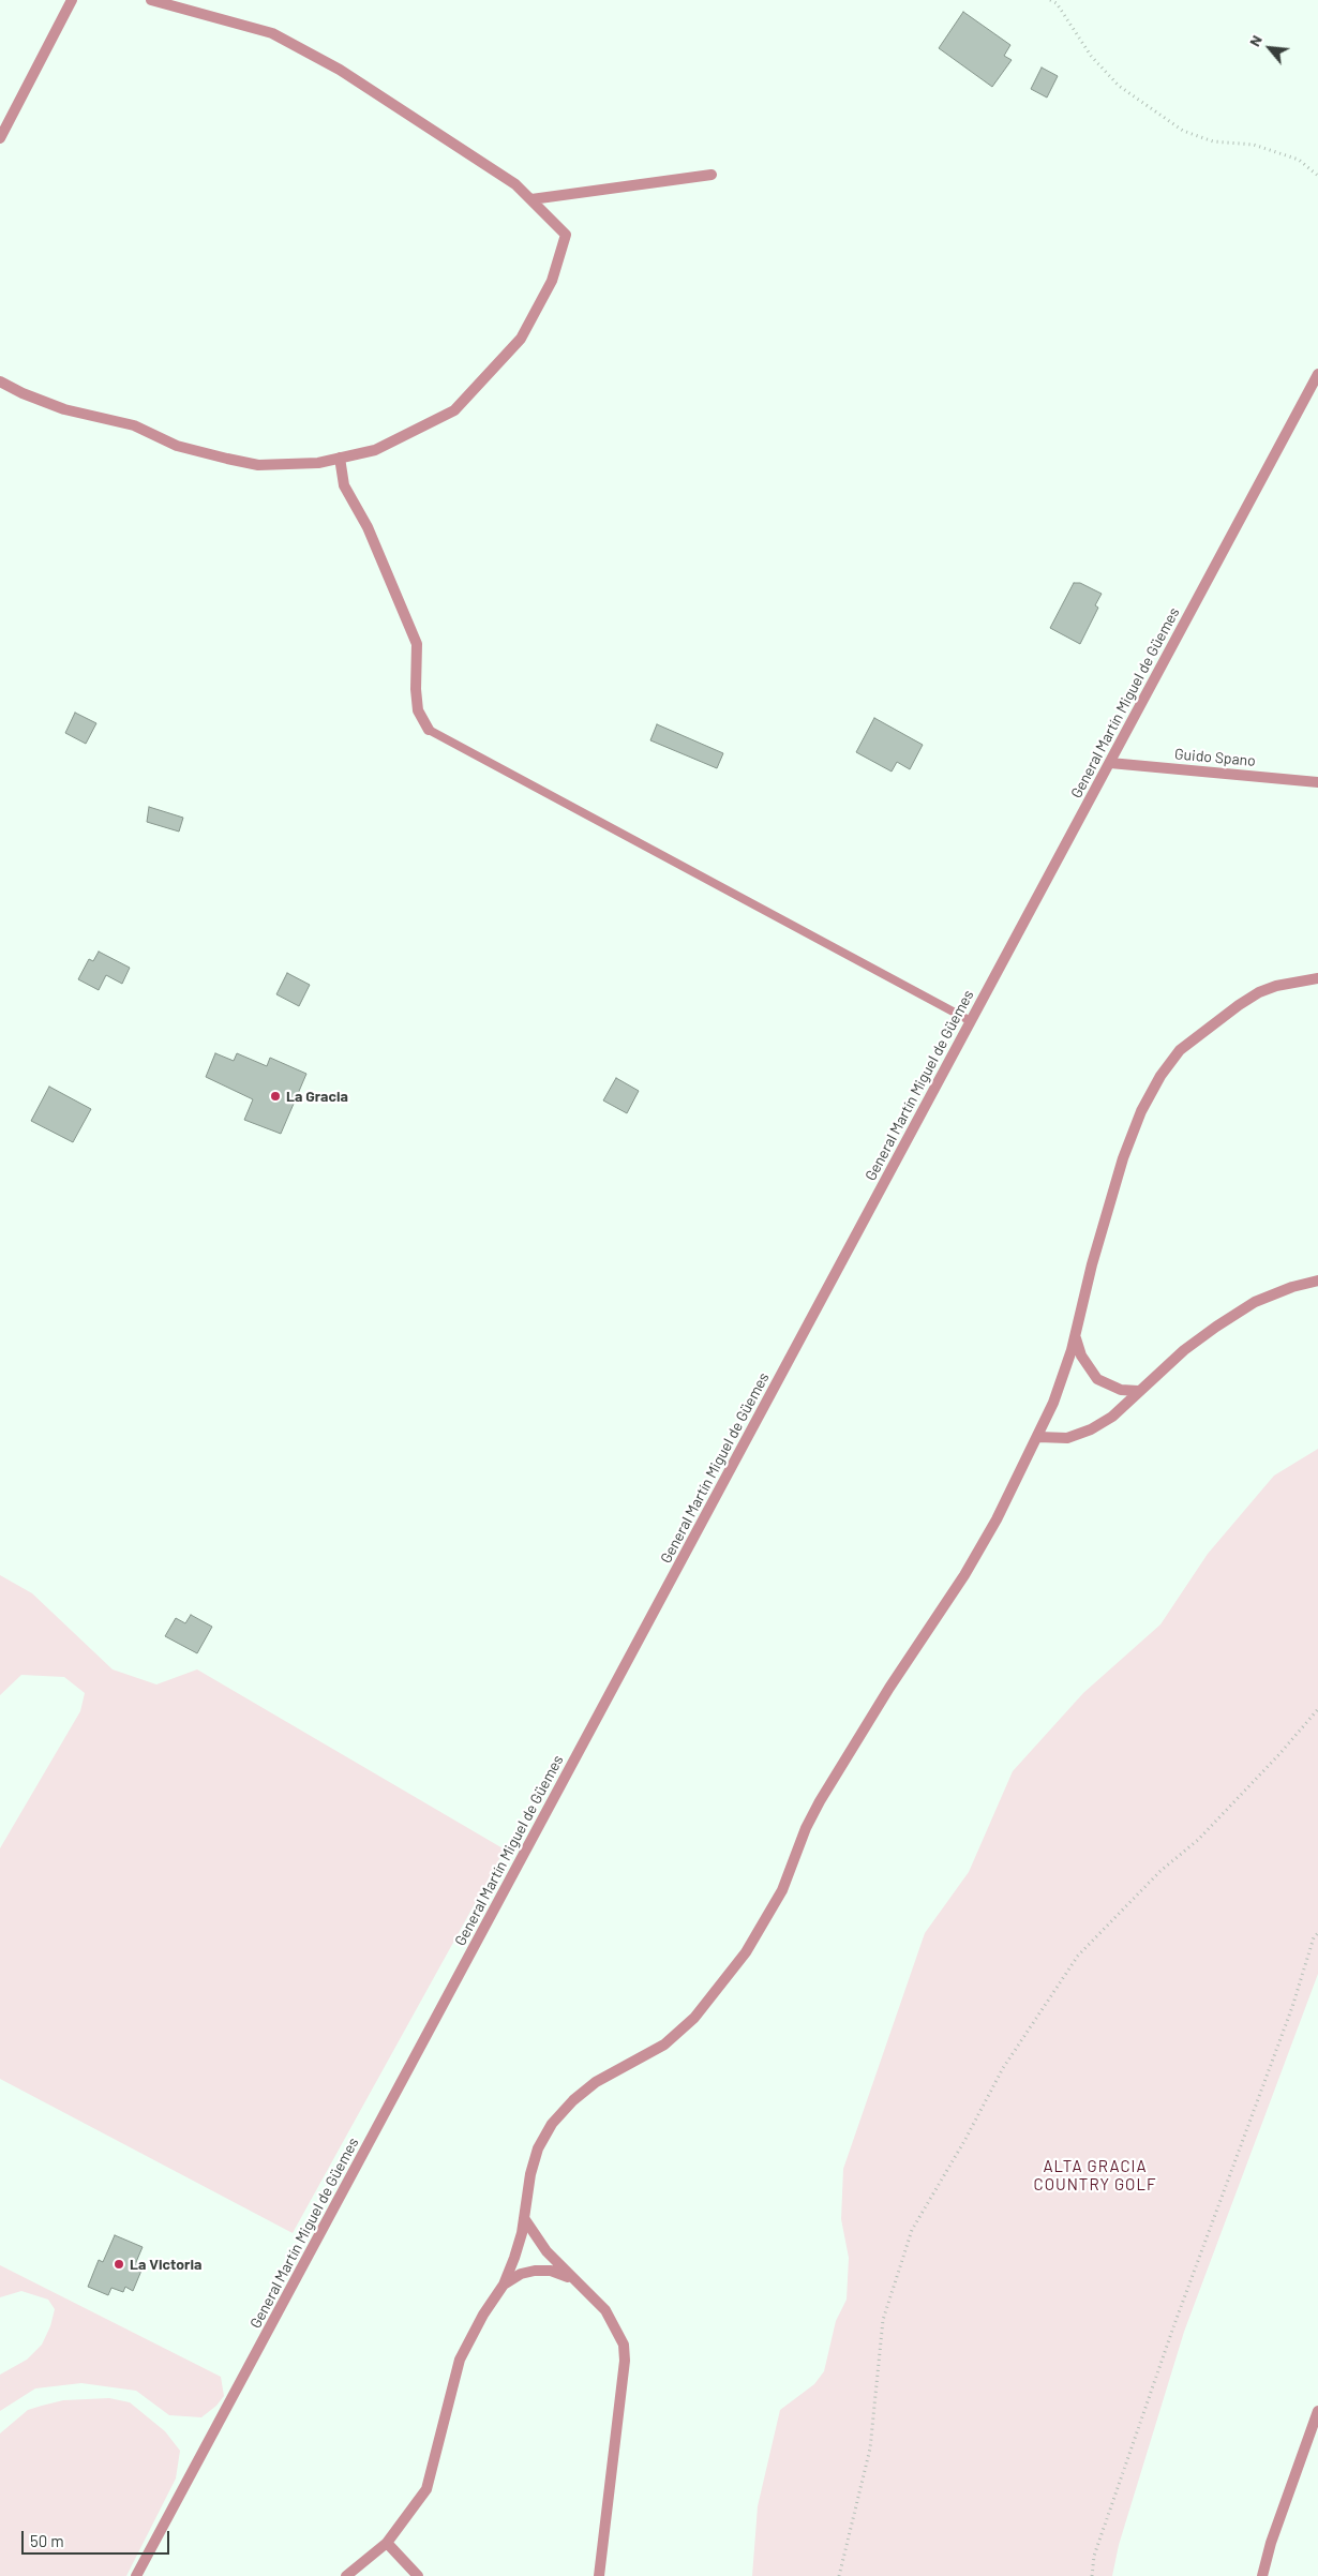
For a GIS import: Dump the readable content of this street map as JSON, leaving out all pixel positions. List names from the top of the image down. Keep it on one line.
{"streets":{"street":["General Martín Miguel de Güemes","Guido Spano"]},"crossings":[["General Martín Miguel de Güemes","Guido Spano"]],"districts":["ALTA GRACIA COUNTRY GOLF"],"places":["La Gracia","La Victoria"],"scale_bar":"50 m","north":"top left"}
